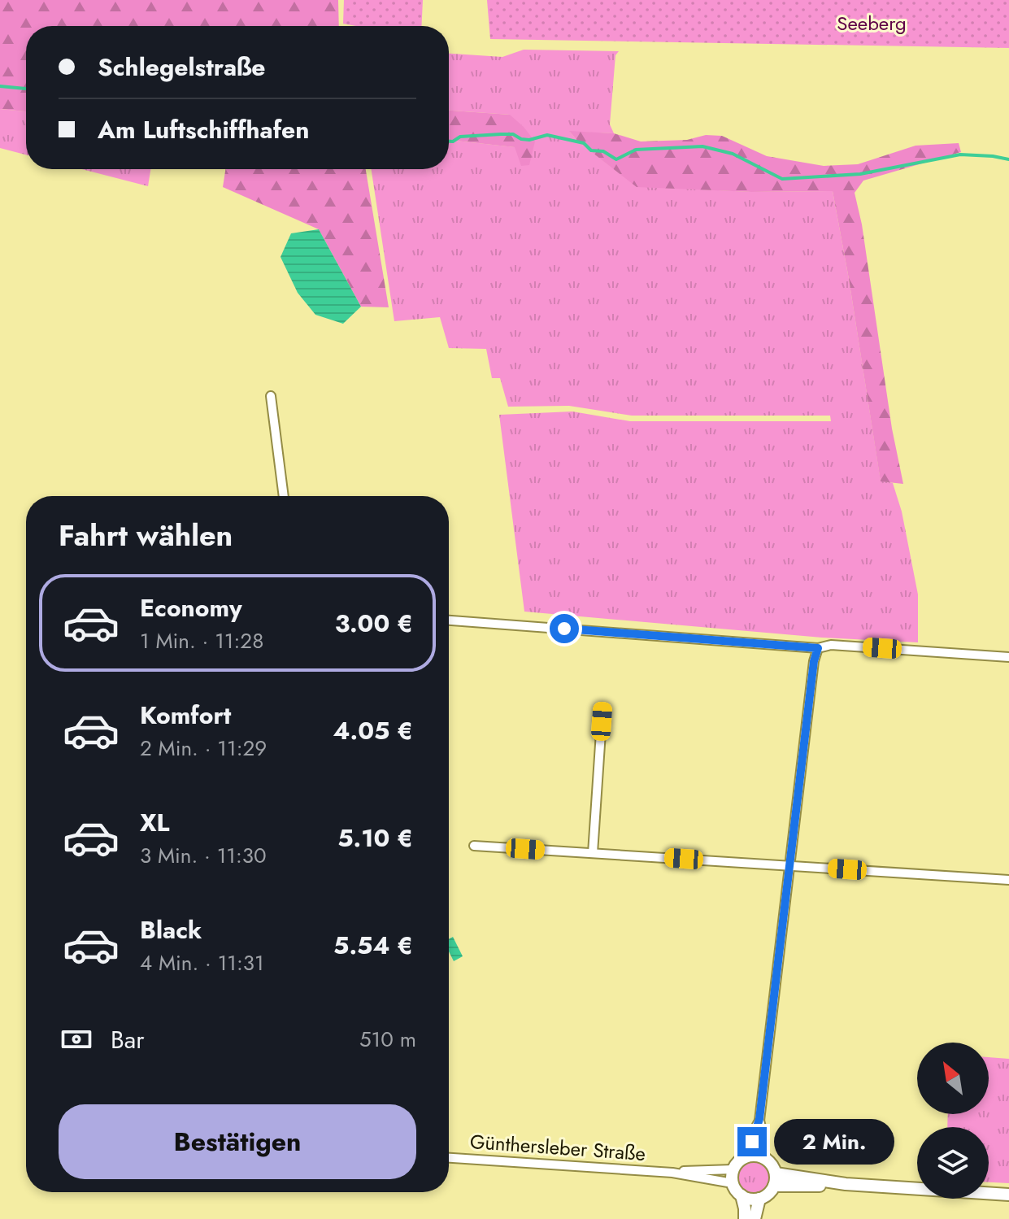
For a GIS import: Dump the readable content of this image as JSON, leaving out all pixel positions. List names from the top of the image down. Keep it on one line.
{"streets":{"street":["Günthersleber Straße"]},"parks":["Seeberg"],"north":"top left","page":{"banner":["Schlegelstraße","Am Luftschiffhafen"],"heading":"Fahrt wählen","list":[{"name":"Economy","note":"1 Min. · 11:28","value":"3.00 €"},{"name":"Komfort","note":"2 Min. · 11:29","value":"4.05 €"},{"name":"XL","note":"3 Min. · 11:30","value":"5.10 €"},{"name":"Black","note":"4 Min. · 11:31","value":"5.54 €"}],"pay":["Bar","510 m"],"buttons":"Bestätigen","bubble":"2 Min."}}
